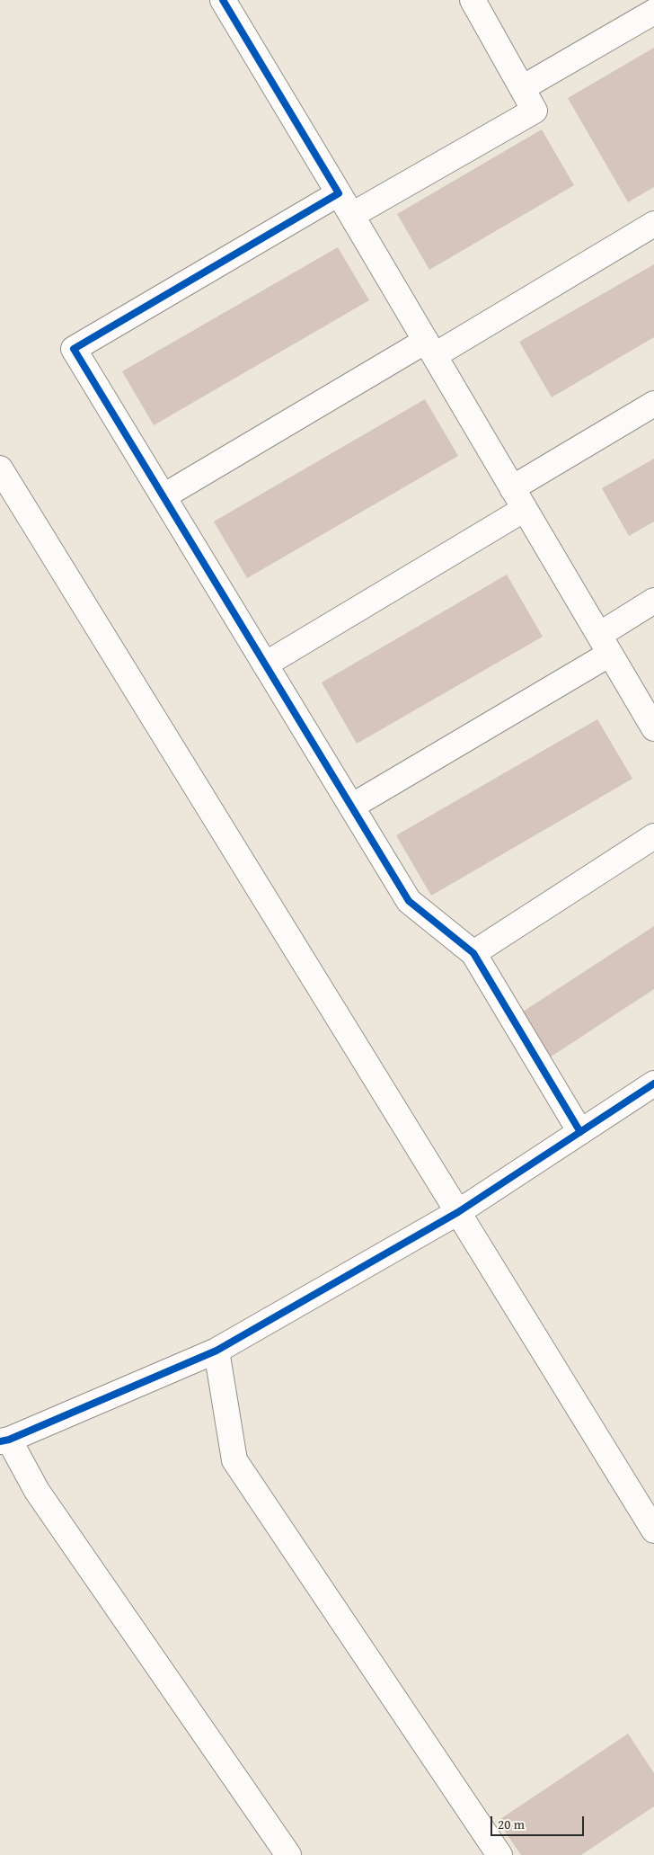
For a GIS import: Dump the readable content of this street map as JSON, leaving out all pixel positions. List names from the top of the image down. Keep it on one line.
{"scale_bar":"20 m"}
